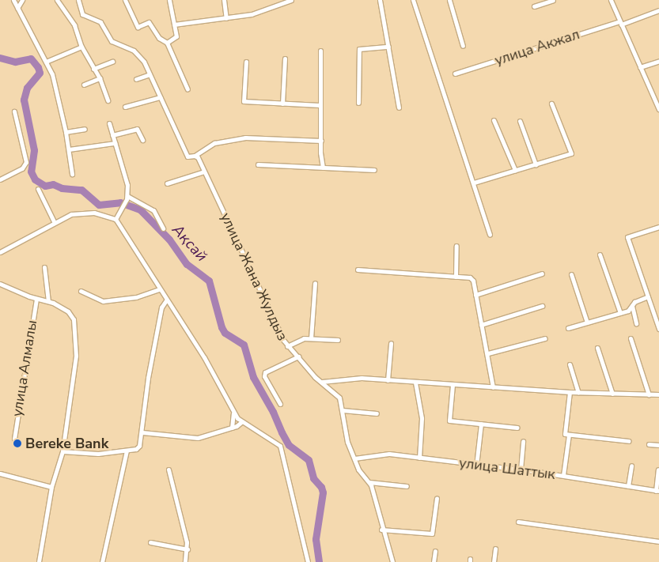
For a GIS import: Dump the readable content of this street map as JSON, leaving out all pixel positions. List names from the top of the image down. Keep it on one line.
{"streets":{"street":["улица Акжал","улица Жана Жулдыз","улица Алмалы","улица Шаттык"]},"crossings":[["улица Жана Жулдыз","улица Шаттык"]],"water":["Ақсай"],"places":["Bereke Bank"]}
